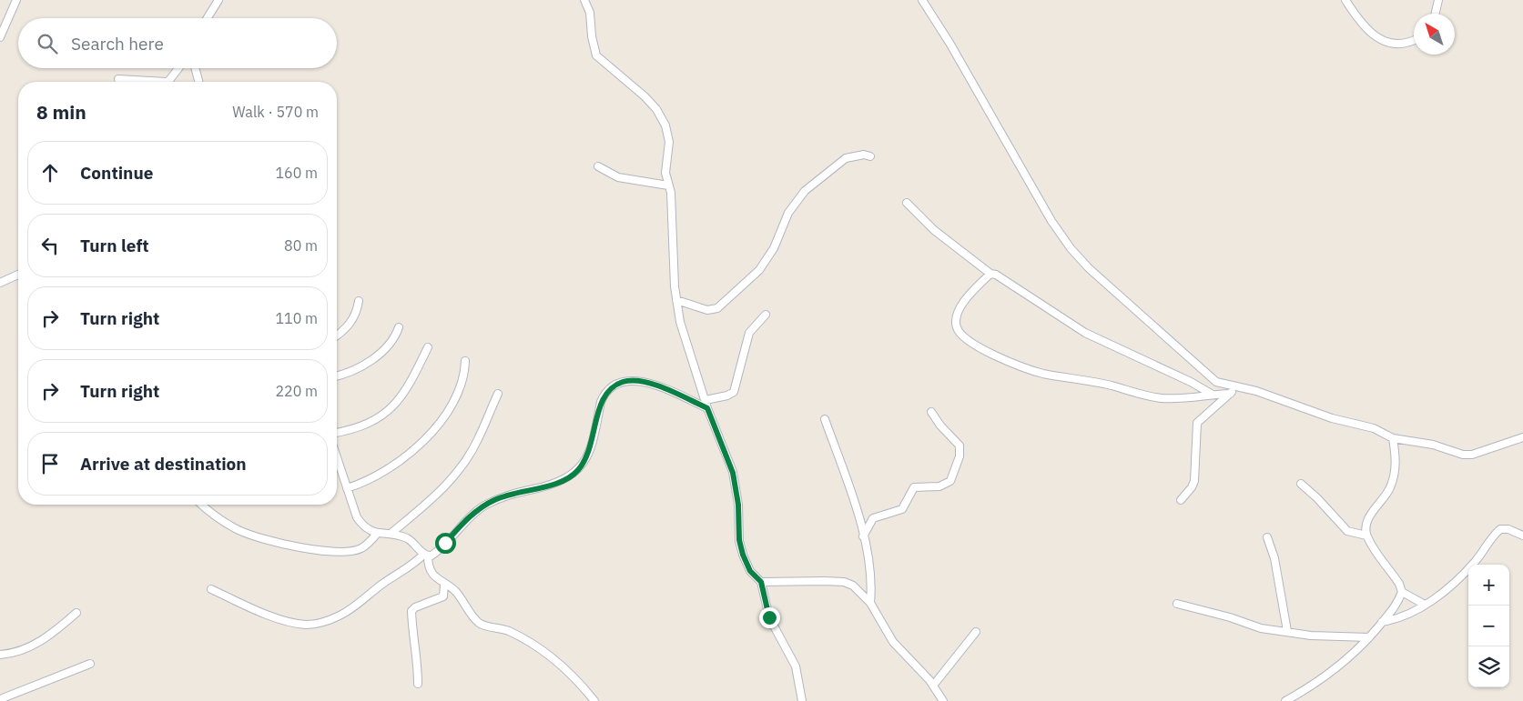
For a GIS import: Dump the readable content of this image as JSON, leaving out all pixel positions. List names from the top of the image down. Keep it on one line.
{"north":"top left","page":{"search":"Search here","heading":["8 min","Walk · 570 m"],"list":[["Continue","160 m"],["Turn left","80 m"],["Turn right","110 m"],["Turn right","220 m"],"Arrive at destination"],"map_buttons":["+","−"]}}
